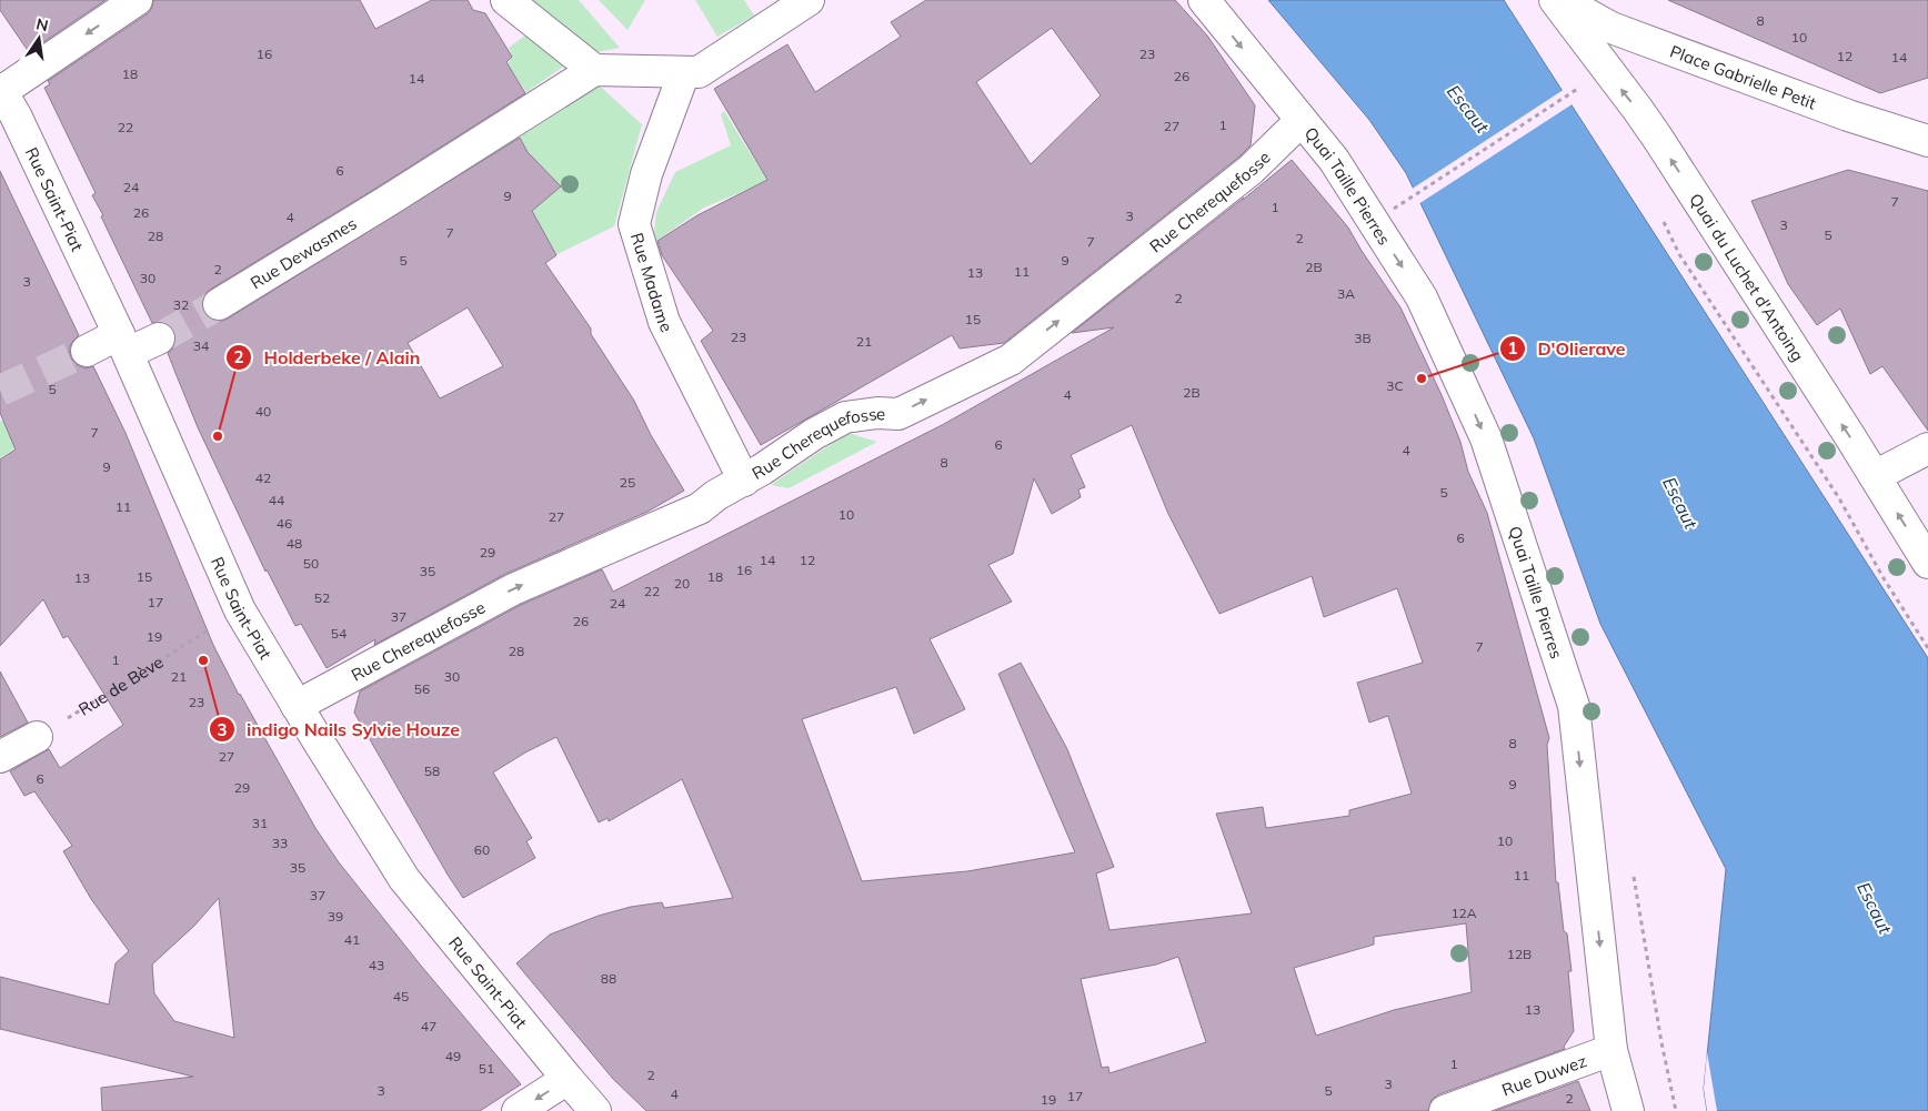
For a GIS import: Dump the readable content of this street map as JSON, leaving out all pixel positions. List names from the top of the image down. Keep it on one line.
{"streets":{"street":["Place Gabrielle Petit","Quai Taille Pierres","Rue Saint-Piat","Rue Cherequefosse","Rue Dewasmes","Quai du Luchet d'Antoing","Rue Madame","Rue Duwez"],"path":["Rue de Bève"]},"crossings":[["Quai Taille Pierres","Rue Cherequefosse"],["Quai Taille Pierres","Rue Duwez"],["Rue Saint-Piat","Rue Cherequefosse"],["Rue Saint-Piat","Rue de Bève"],["Rue Cherequefosse","Rue Madame"]],"one_way":["Quai Taille Pierres","Rue Cherequefosse","Quai du Luchet d'Antoing"],"water":["Escaut"],"places":["D'Olierave","Holderbeke / Alain","indigo Nails Sylvie Houze"],"house_numbers":["8","10","16","23","12","14","18","26","14","1","27","22","6","24","9","7","1","26","3","4","3","7","5","28","2","7","5","9","2B","2","11","13","30","3","3A","2","32","15","23","3B","21","34","3C","5","2B","4","40","7","6","4","8","9","42","25","5","44","11","10","27","46","6","48","29","14","12","50","16","35","15","18","13","20","22","52","17","24","37","26","54","19","7","28","1","21","30","56","23","8","27","58","6","9","29","31","10","33","60","35","11","37","12A","39","41","12B","43","88","45","13","47","49","1","51","2","3","3","5","4","17","2","19"],"north":"top"}
